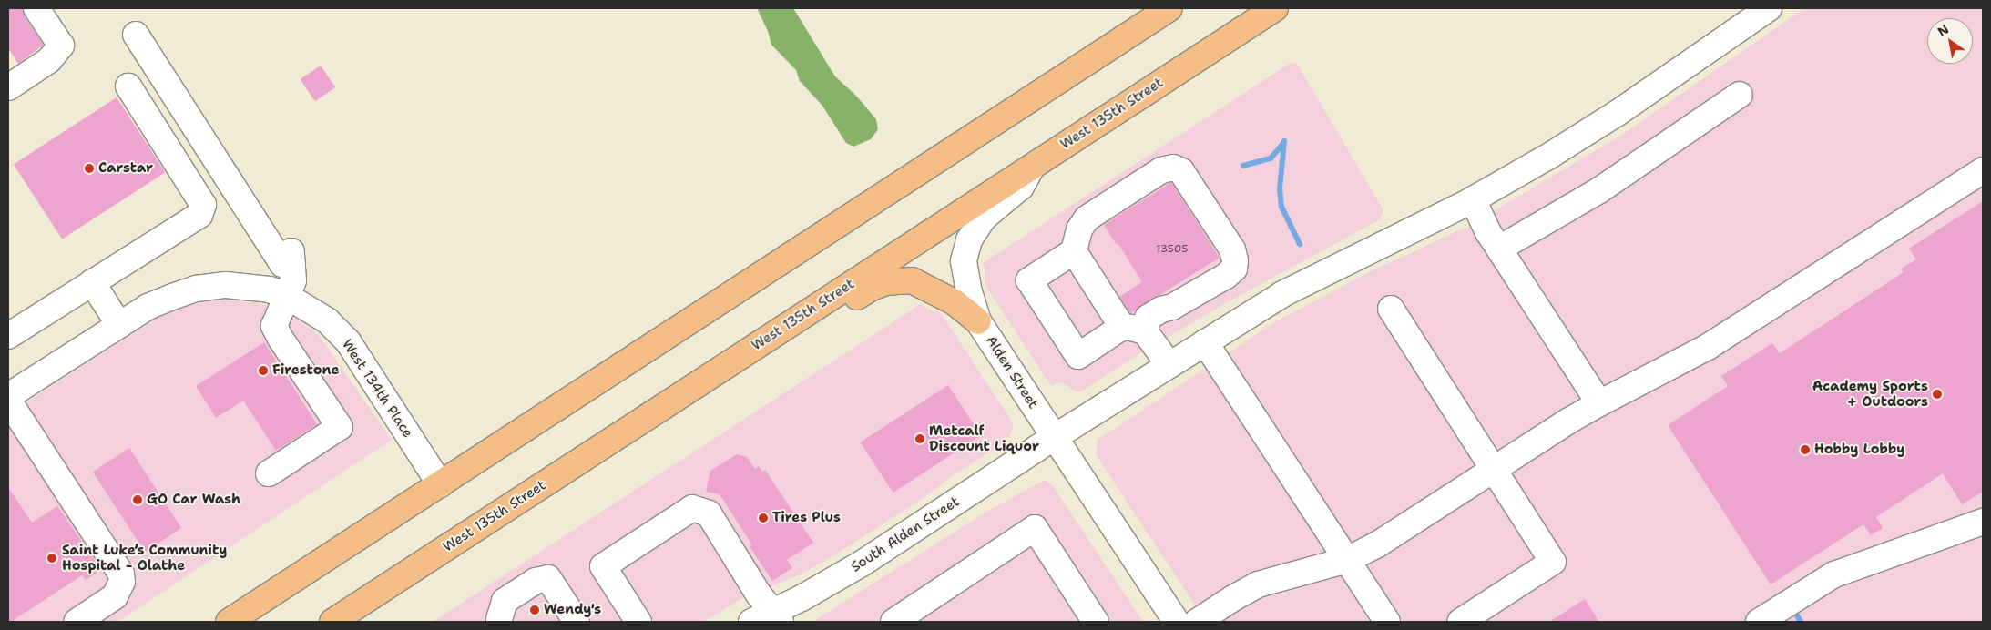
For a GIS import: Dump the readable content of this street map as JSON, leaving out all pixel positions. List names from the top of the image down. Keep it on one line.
{"streets":{"main road":["West 135th Street"],"street":["Alden Street","West 134th Place","South Alden Street"]},"crossings":[["West 135th Street","Alden Street"],["Alden Street","South Alden Street"]],"places":["Carstar","Firestone","Academy Sports + Outdoors","Metcalf Discount Liquor","Hobby Lobby","GO Car Wash","Tires Plus","Saint Luke’s Community Hospital - Olathe","Wendy's"],"house_numbers":["13505"],"north":"top left"}
